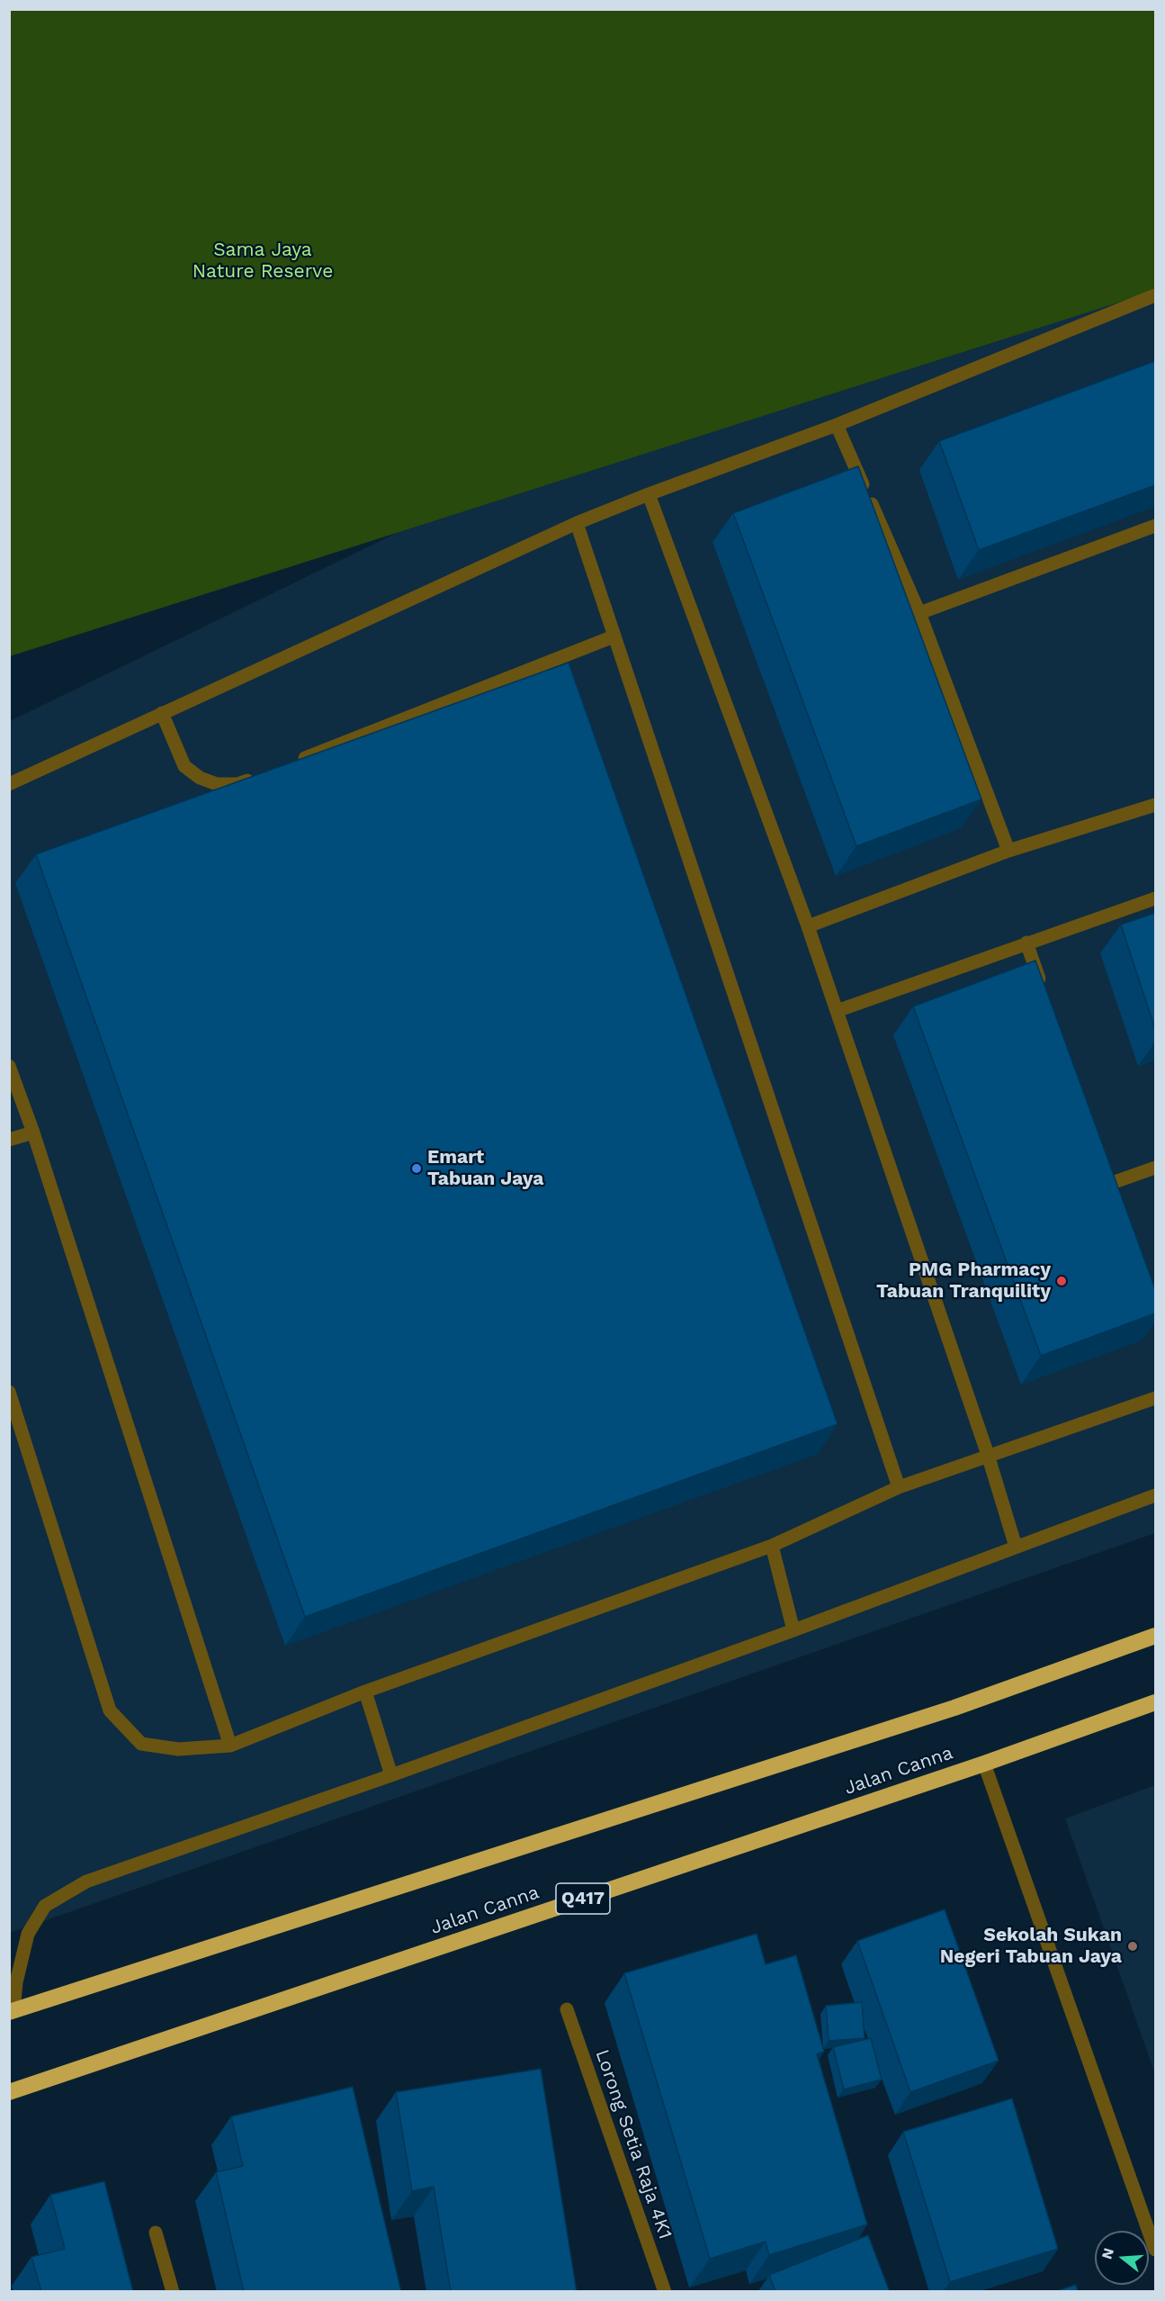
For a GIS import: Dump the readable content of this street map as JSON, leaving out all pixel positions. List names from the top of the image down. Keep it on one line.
{"streets":{"highway":["Jalan Canna","Q417"],"street":["Lorong Setia Raja 4K1"]},"parks":["Sama Jaya Nature Reserve"],"places":["Emart Tabuan Jaya","PMG Pharmacy Tabuan Tranquility","Sekolah Sukan Negeri Tabuan Jaya"],"north":"left"}
